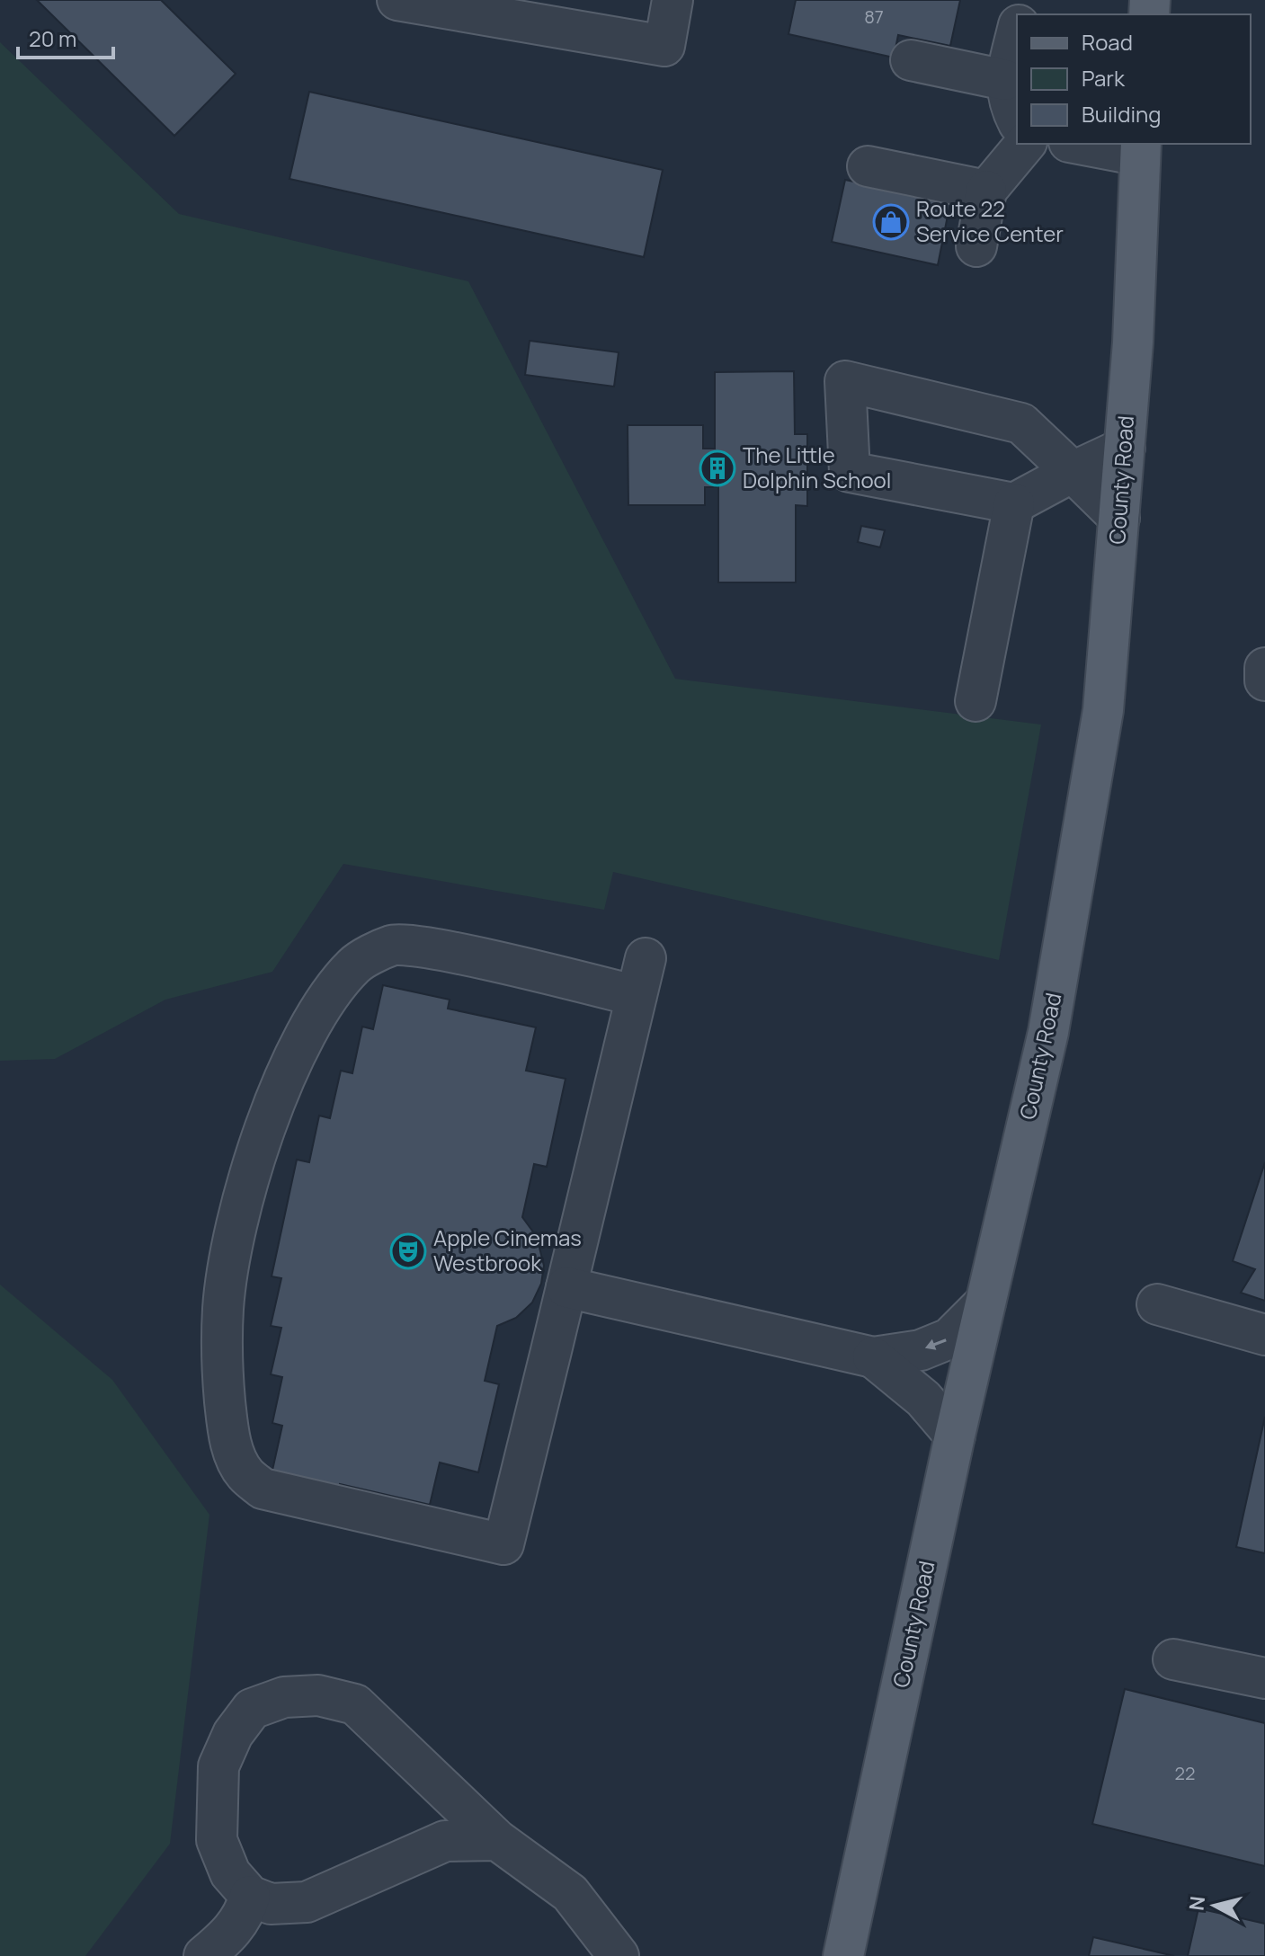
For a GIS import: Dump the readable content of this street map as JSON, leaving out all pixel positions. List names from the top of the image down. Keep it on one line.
{"streets":{"main road":["County Road"]},"places":{"shop":["Route 22 Service Center"],"building":["The Little Dolphin School"],"theatre":["Apple Cinemas Westbrook"]},"house_numbers":["87","22"],"legend":["Road","Park","Building"],"scale_bar":"20 m","north":"left"}
